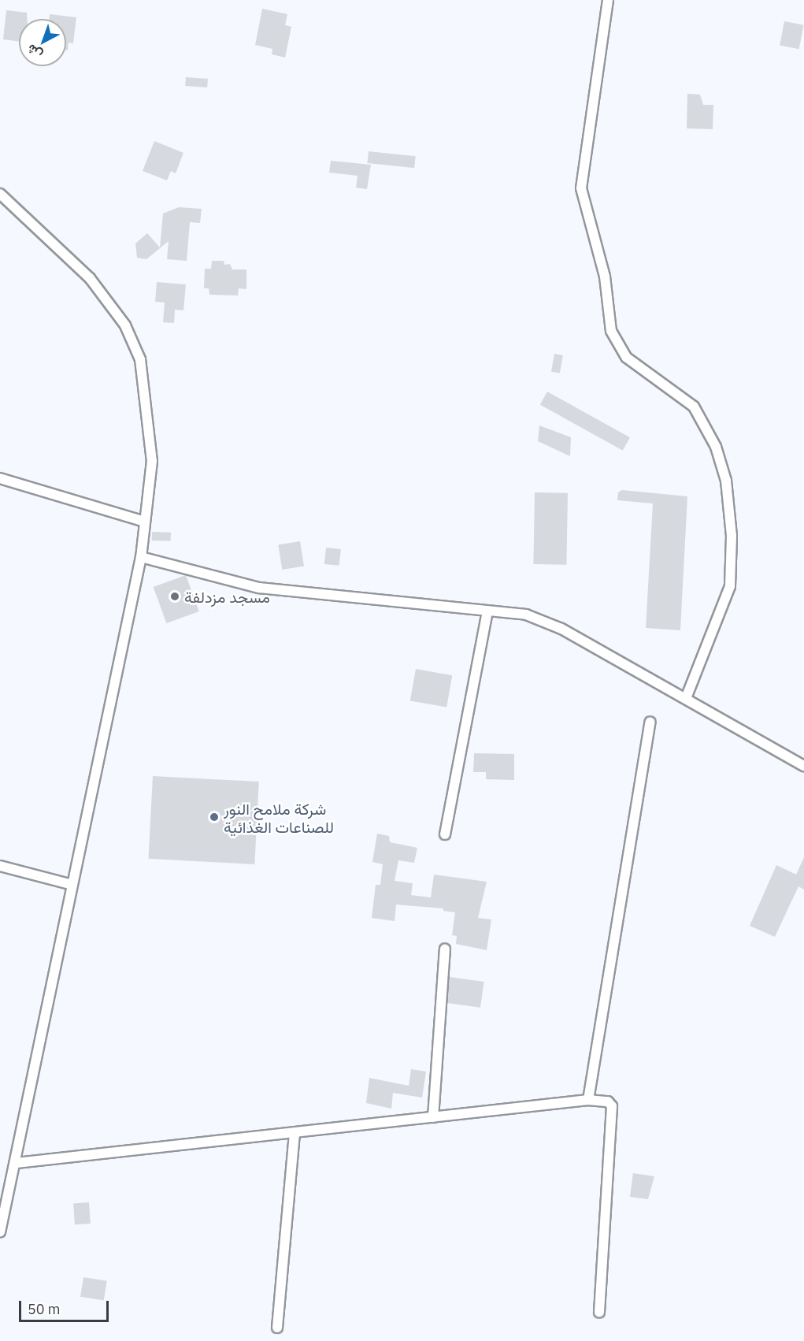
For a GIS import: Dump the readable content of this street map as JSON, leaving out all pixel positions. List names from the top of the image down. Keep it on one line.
{"places":["مسجد مزدلفة","شركة ملامح النور للصناعات الغذائية"],"scale_bar":"50 m","north":"bottom left"}
